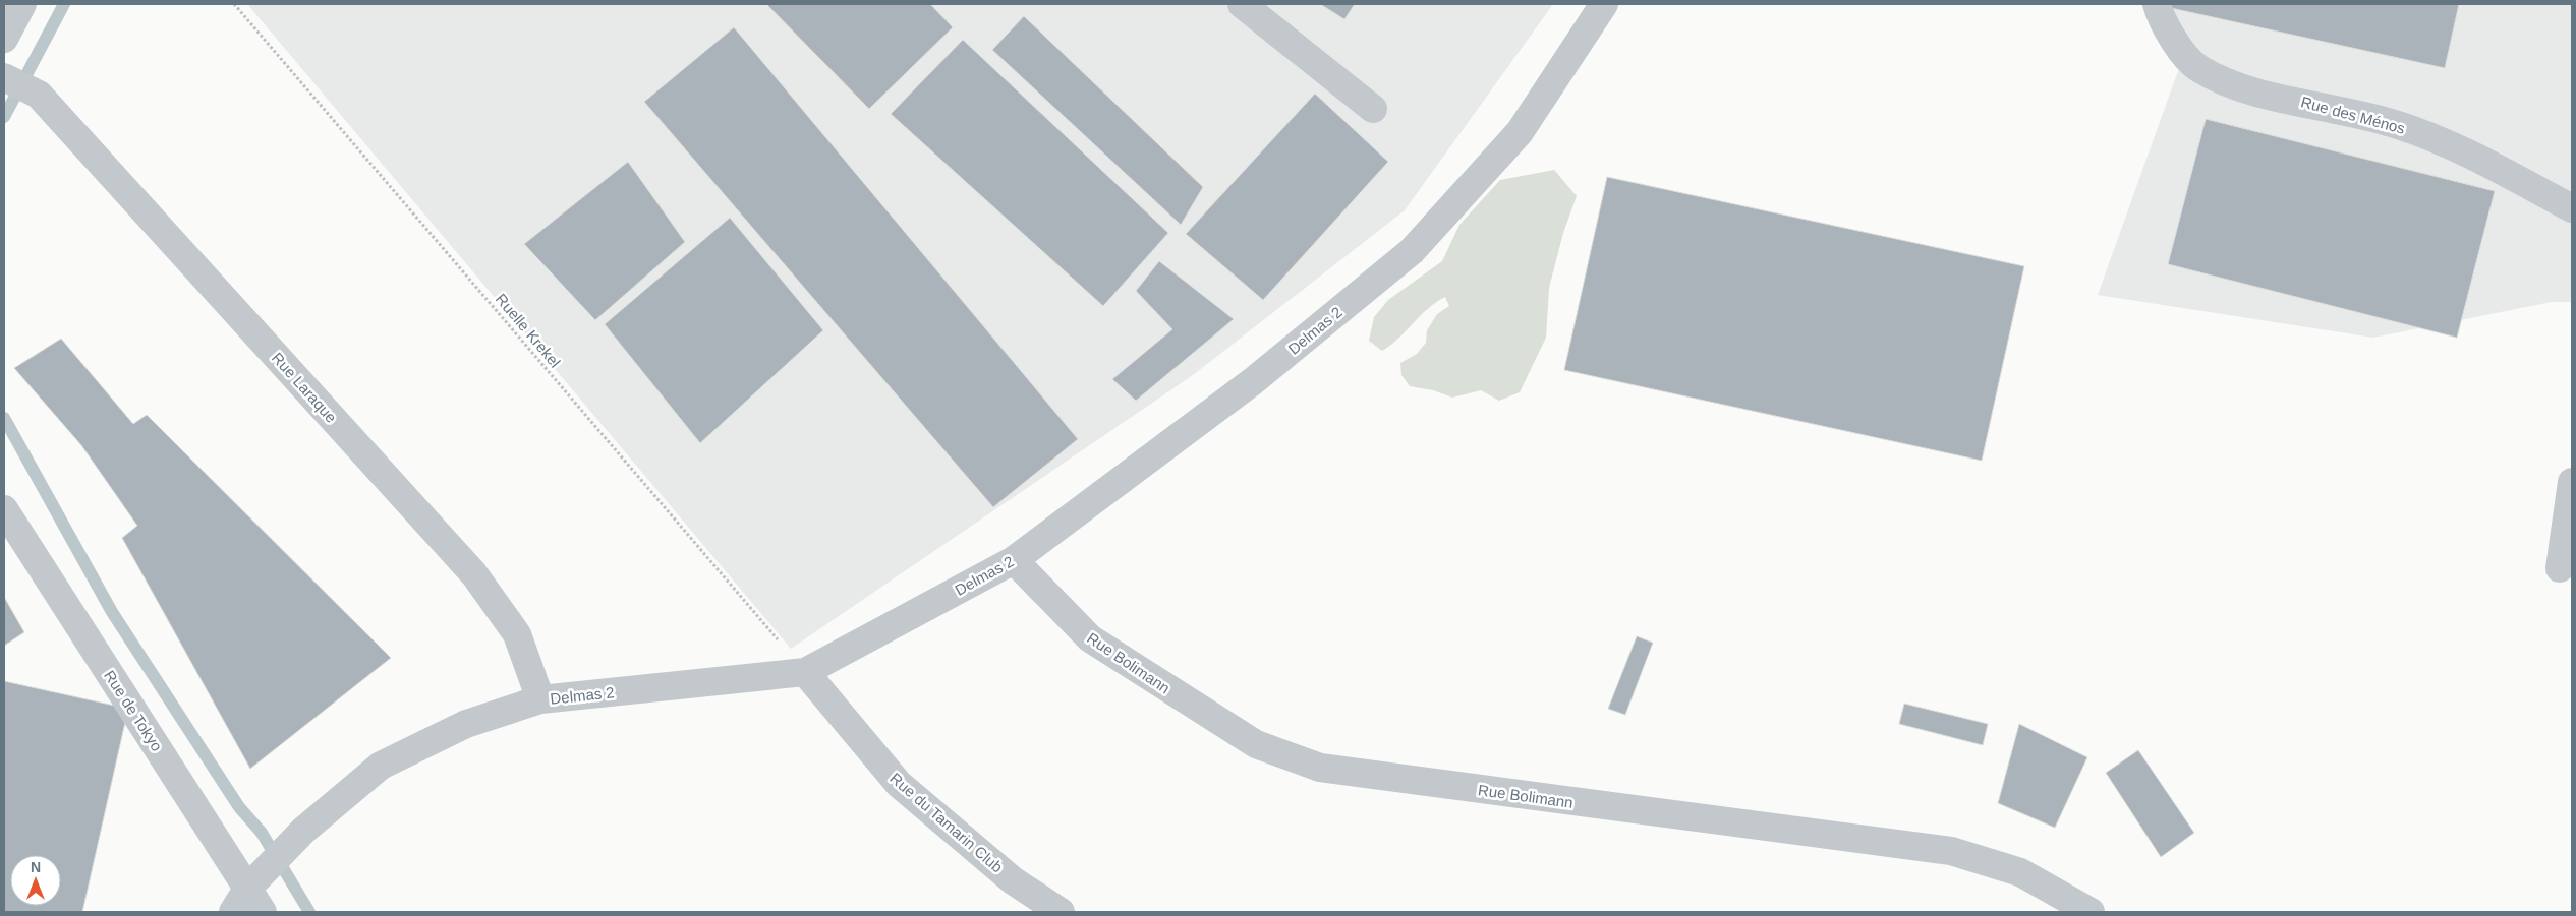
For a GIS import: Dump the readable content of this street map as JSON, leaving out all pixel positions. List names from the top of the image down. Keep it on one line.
{"streets":{"street":["Rue des Ménos","Delmas 2","Rue Laraque","Rue Bolimann","Rue de Tokyo","Rue du Tamarin Club"],"path":["Ruelle Krekel"]},"crossings":[["Ruelle Krekel","Delmas 2"],["Ruelle Krekel","Rue du Tamarin Club"],["Delmas 2","Rue Laraque"],["Delmas 2","Rue Bolimann"],["Delmas 2","Rue de Tokyo"],["Delmas 2","Rue du Tamarin Club"]],"north":"top"}
